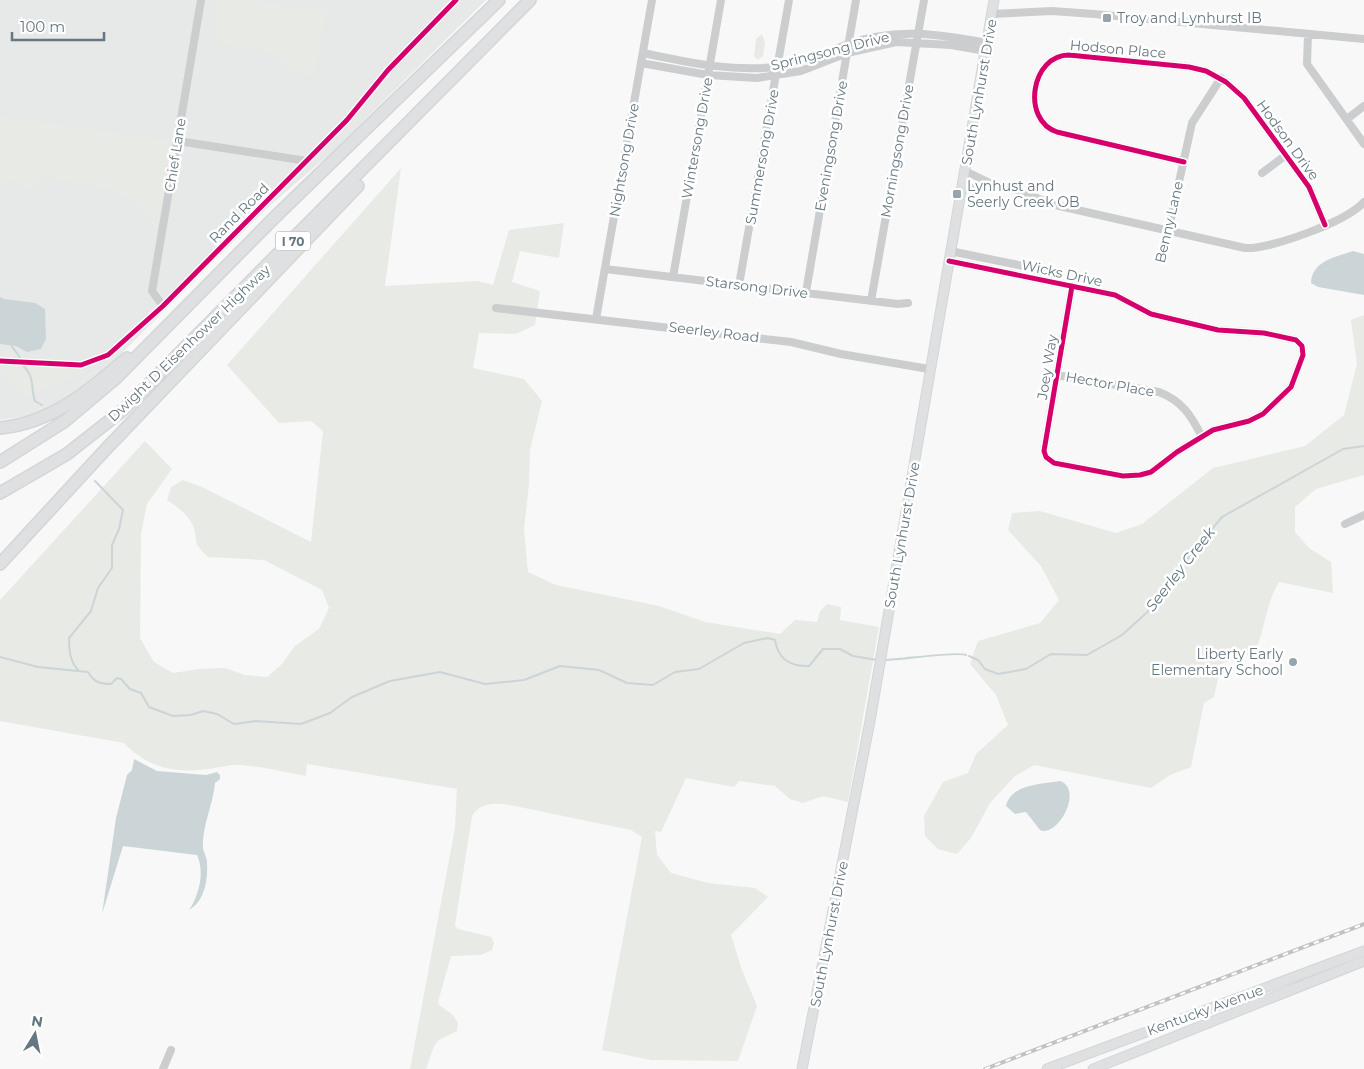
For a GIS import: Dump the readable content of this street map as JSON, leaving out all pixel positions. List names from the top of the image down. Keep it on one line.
{"streets":{"highway":["I 70","Dwight D Eisenhower Highway"],"main road":["South Lynhurst Drive","Kentucky Avenue"],"street":["Hodson Place","Springsong Drive","Wintersong Drive","Hodson Drive","Eveningsong Drive","Morningsong Drive","Chief Lane","Summersong Drive","Nightsong Drive","Rand Road","Benny Lane","Wicks Drive","Starsong Drive","Seerley Road","Joey Way","Hector Place"]},"crossings":[["Hodson Place","Hodson Drive"],["Hodson Place","Benny Lane"],["Springsong Drive","South Lynhurst Drive"],["Springsong Drive","Wintersong Drive"],["Springsong Drive","Eveningsong Drive"],["Springsong Drive","Morningsong Drive"],["Springsong Drive","Summersong Drive"],["Springsong Drive","Nightsong Drive"],["South Lynhurst Drive","Wicks Drive"],["South Lynhurst Drive","Seerley Road"],["Wintersong Drive","Starsong Drive"],["Hodson Drive","Benny Lane"],["Eveningsong Drive","Starsong Drive"],["Morningsong Drive","Starsong Drive"],["Chief Lane","Rand Road"],["Summersong Drive","Starsong Drive"],["Nightsong Drive","Starsong Drive"],["Nightsong Drive","Seerley Road"],["Wicks Drive","Joey Way"],["Wicks Drive","Hector Place"],["Joey Way","Hector Place"]],"water":["Seerley Creek"],"places":{"transit":["Troy and Lynhurst IB","Lynhust and Seerly Creek OB"],"other":["Liberty Early Elementary School"]},"scale_bar":"100 m","north":"top"}
